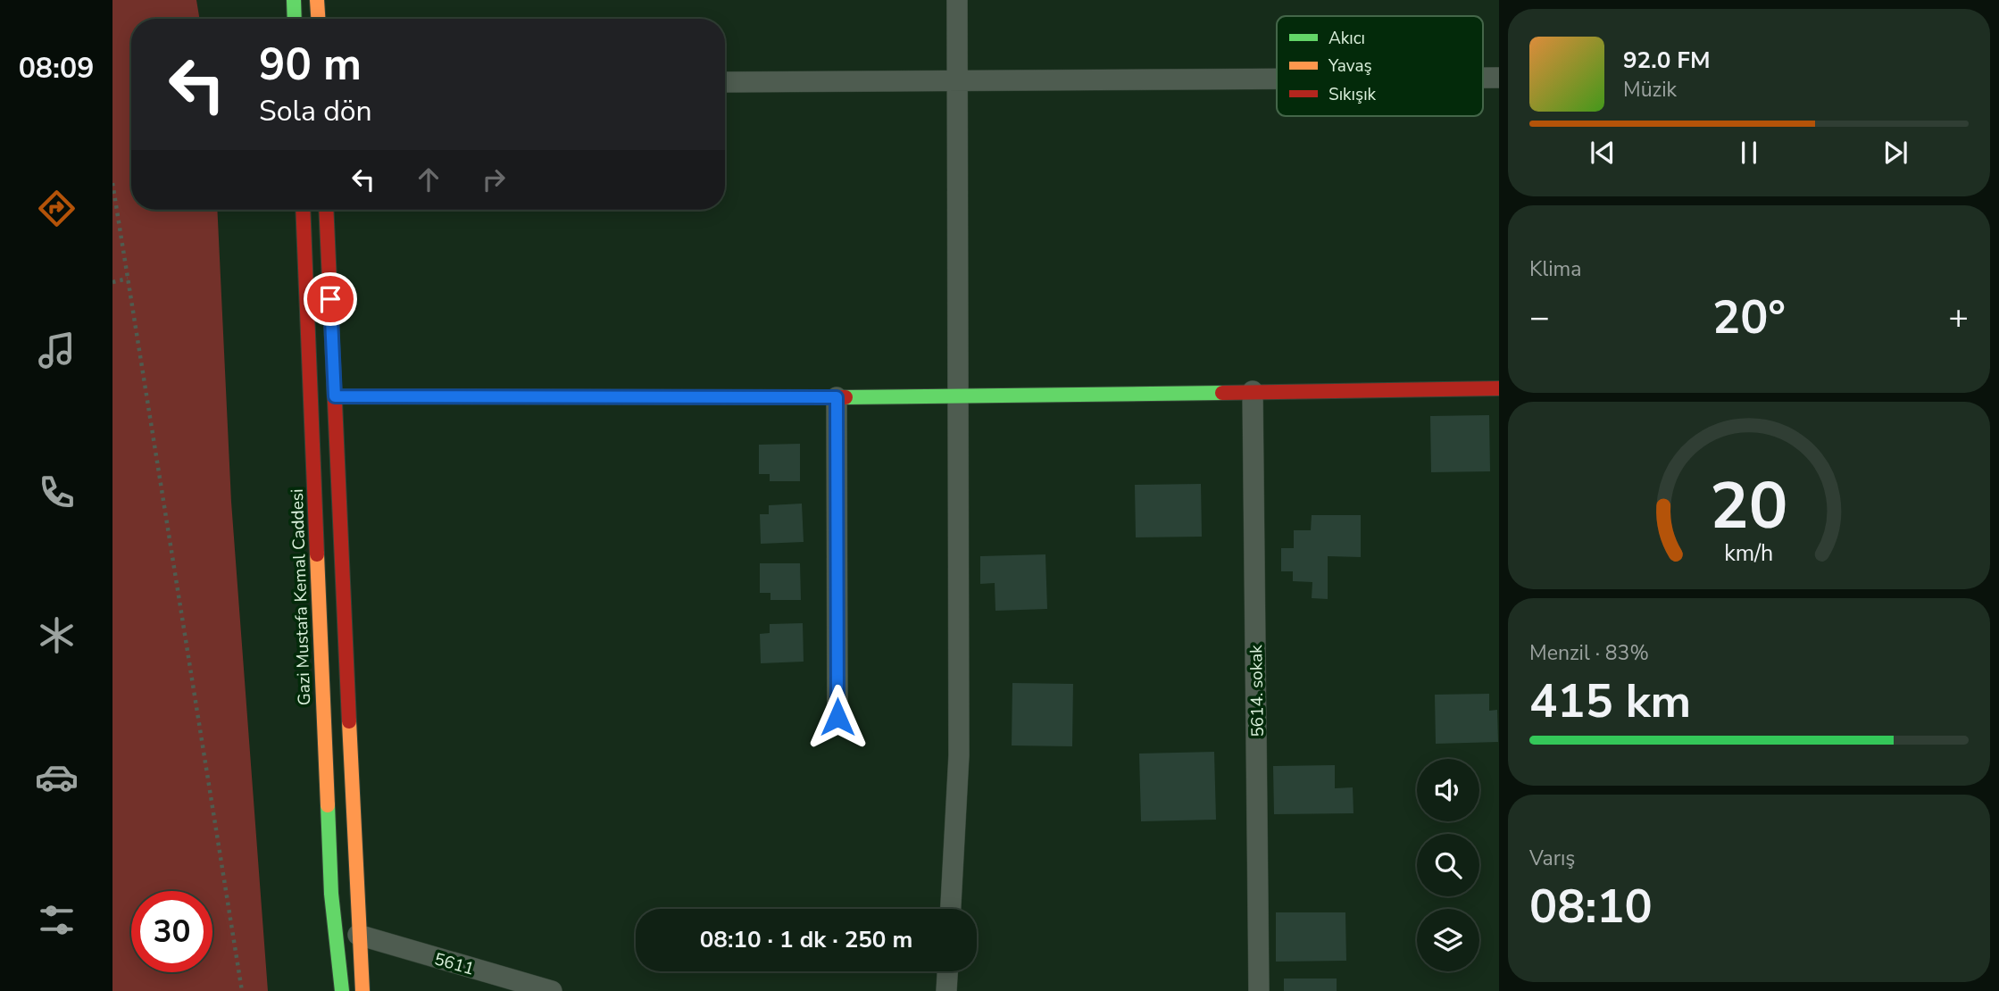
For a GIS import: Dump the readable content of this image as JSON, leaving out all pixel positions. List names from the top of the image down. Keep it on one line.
{"streets":{"street":["Gazi Mustafa Kemal Caddesi","5614. sokak","5611"]},"legend":["Akıcı","Yavaş","Sıkışık"],"page":{"tabs":"08:09","turn":["90 m","Sola dön"],"song":["92.0 FM","Müzik"],"tile":["Klima",["Menzil · 83%","415 km"],["Varış","08:10"]],"heat":["−","20°","+"],"limit":"30","trip":"08:10 · 1 dk · 250 m","gauge":["20","km/h"]}}
